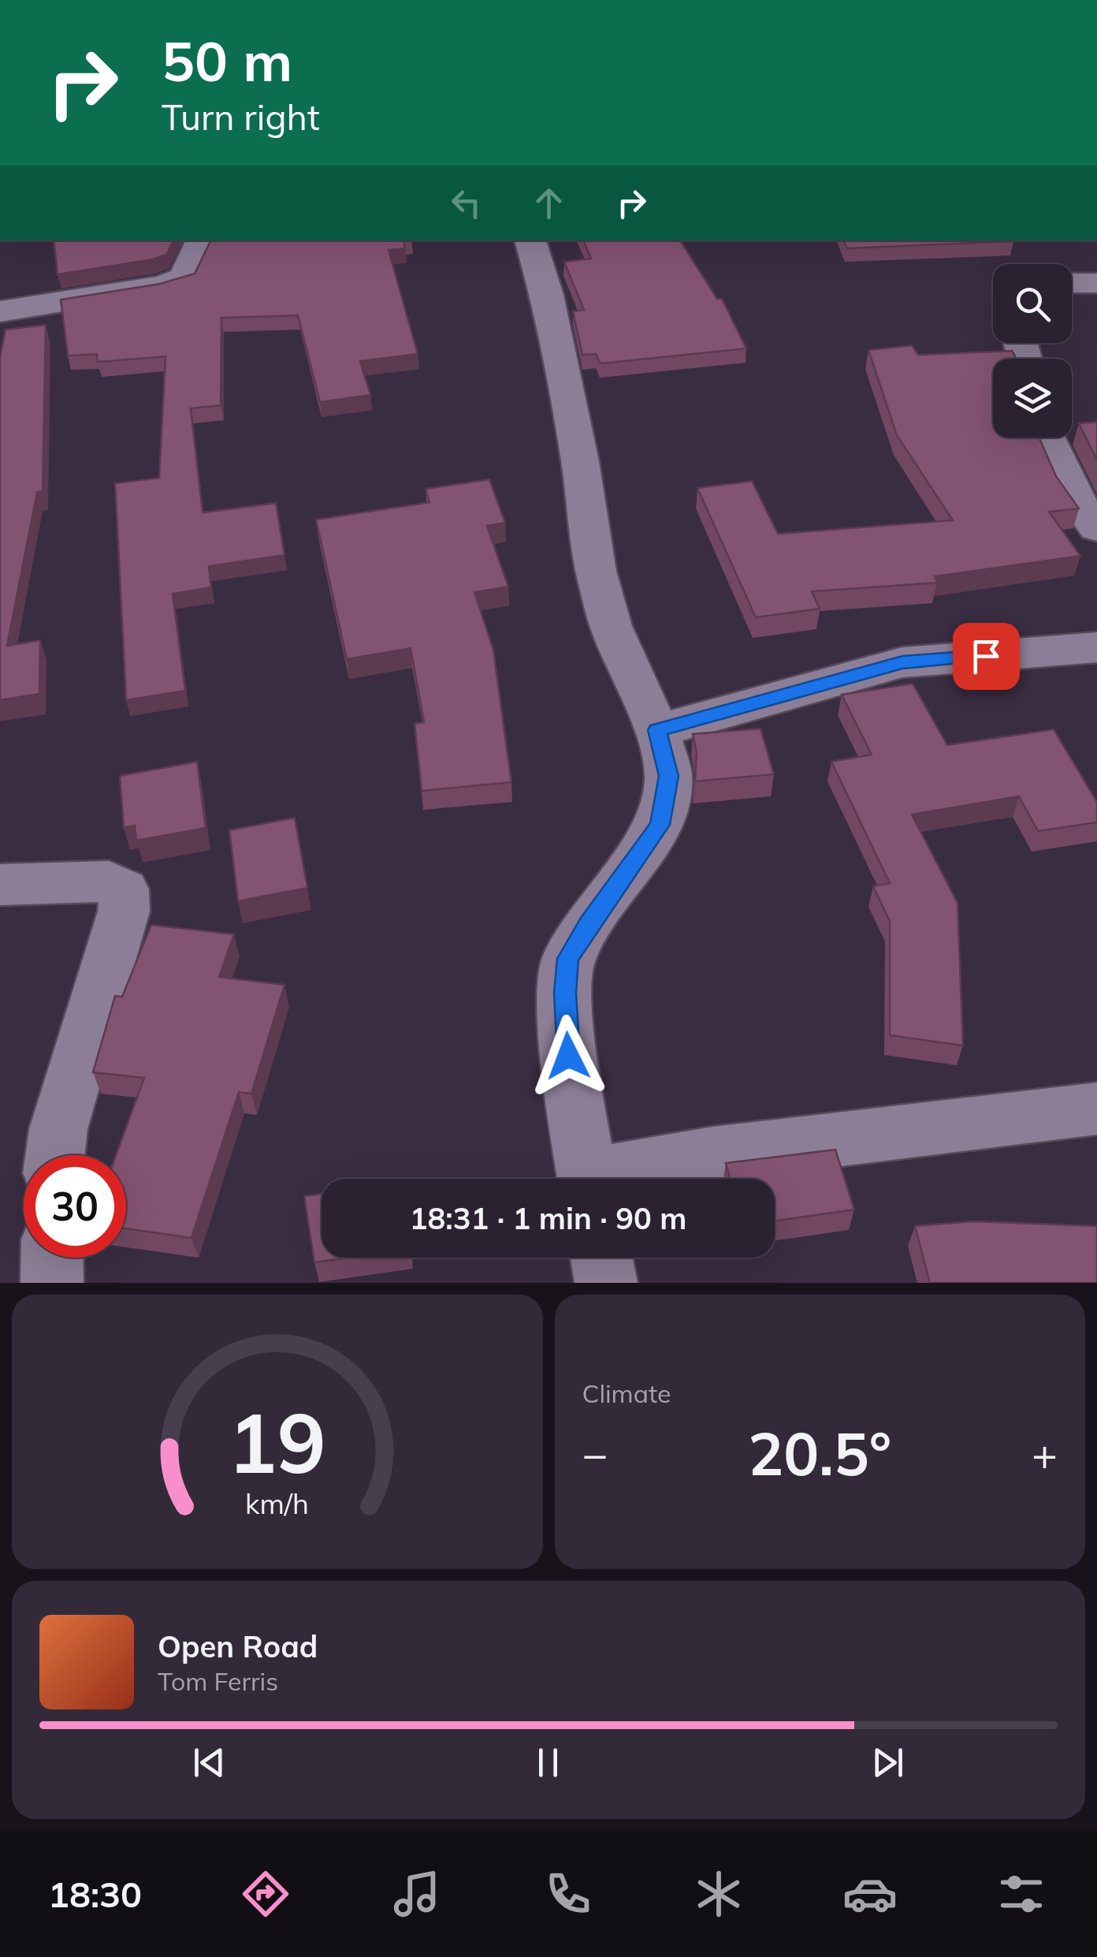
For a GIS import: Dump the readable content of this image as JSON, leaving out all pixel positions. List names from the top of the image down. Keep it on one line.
{"page":{"turn":["50 m","Turn right"],"limit":"30","trip":"18:31 · 1 min · 90 m","tile":"Climate","heat":["−","20.5°","+"],"song":["Open Road","Tom Ferris"],"tabs":"18:30","gauge":["19","km/h"]}}
